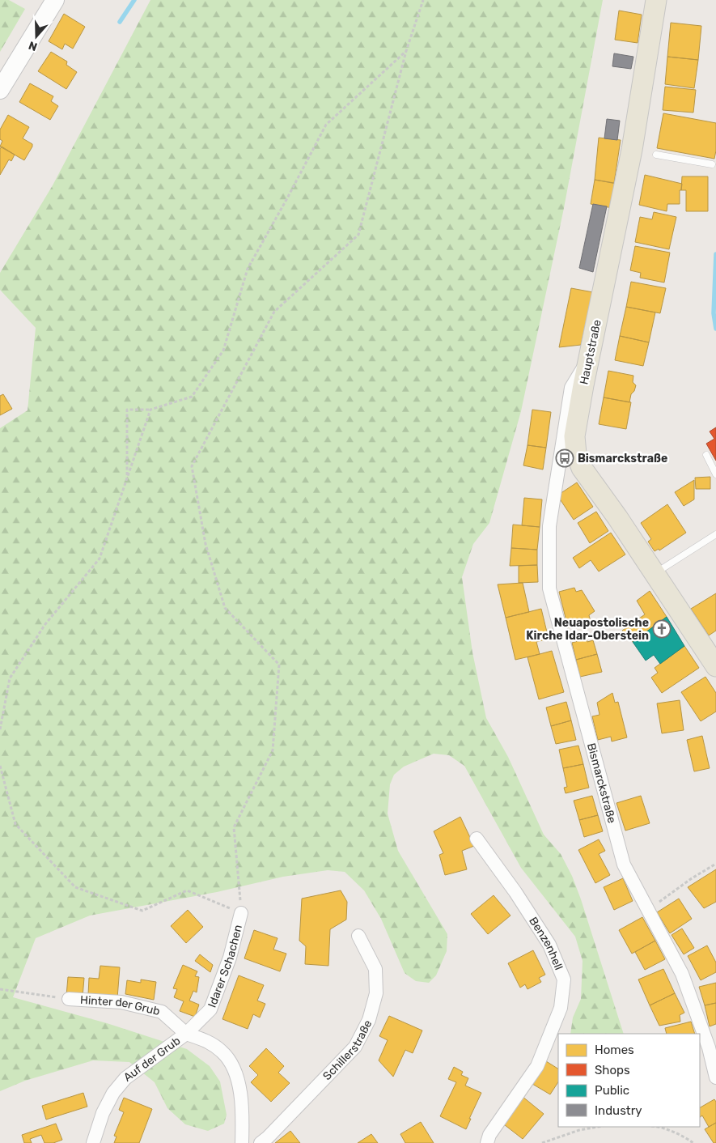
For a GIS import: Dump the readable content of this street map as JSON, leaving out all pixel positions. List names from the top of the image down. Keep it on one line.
{"streets":{"main road":["Hauptstraße"],"street":["Bismarckstraße","Benzenhell","Idarer Schachen","Hinter der Grub","Schillerstraße","Auf der Grub"]},"crossings":[["Hauptstraße","Bismarckstraße"],["Idarer Schachen","Hinter der Grub"],["Idarer Schachen","Auf der Grub"],["Hinter der Grub","Auf der Grub"]],"places":{"bus stop":["Bismarckstraße"],"church":["Neuapostolische Kirche Idar-Oberstein"]},"legend":["Homes","Shops","Public","Industry"],"north":"bottom"}
